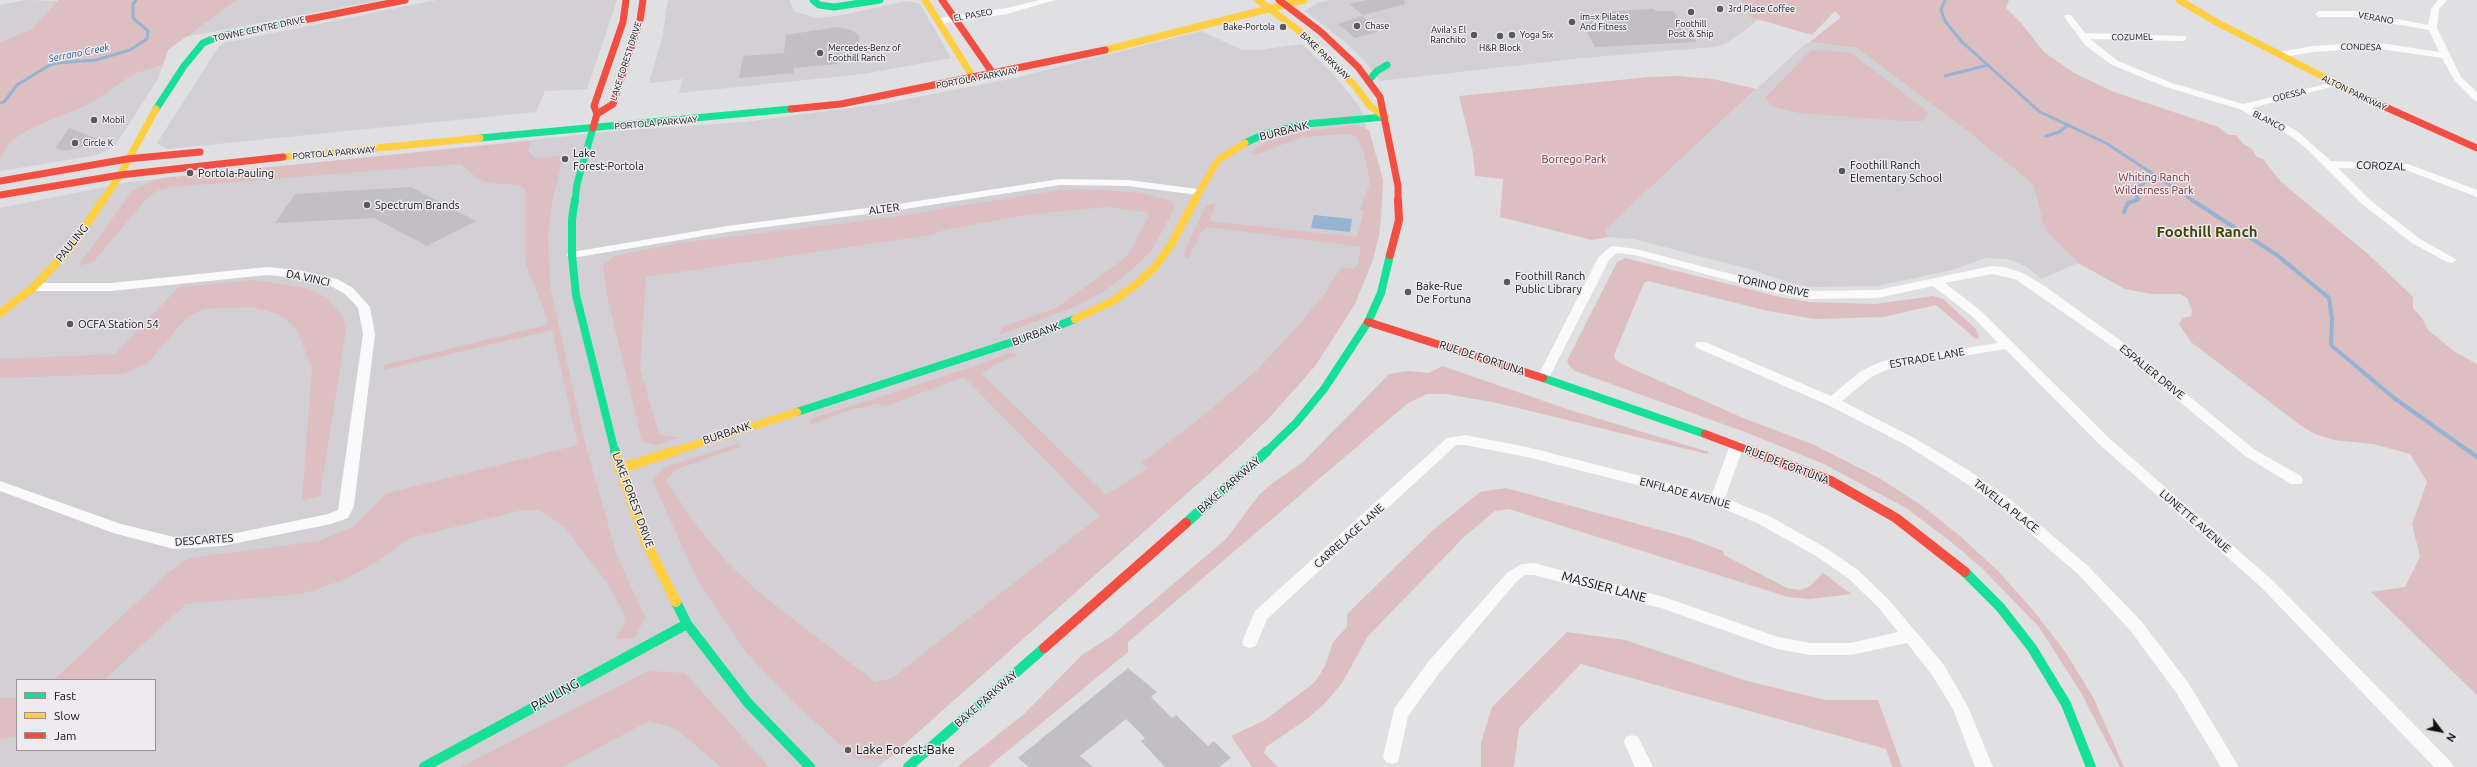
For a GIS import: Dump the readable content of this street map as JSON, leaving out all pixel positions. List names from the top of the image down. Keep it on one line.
{"streets":{"main road":["TOWNE CENTRE DRIVE","BAKE PARKWAY","LAKE FOREST DRIVE","PORTOLA PARKWAY","ALTON PARKWAY","BURBANK","PAULING","RUE DE FORTUNA"],"street":["EL PASEO","VERANO","COZUMEL","CONDESA","ODESSA","BLANCO","COROZAL","ALTER","DA VINCI","TORINO DRIVE","ESTRADE LANE","ESPALIER DRIVE","ENFILADE AVENUE","TAVELLA PLACE","LUNETTE AVENUE","CARRELAGE LANE","DESCARTES","MASSIER LANE"]},"crossings":[["TOWNE CENTRE DRIVE","PAULING"],["COZUMEL","BLANCO"],["CONDESA","ALTON PARKWAY"],["BAKE PARKWAY","PORTOLA PARKWAY"],["BAKE PARKWAY","BURBANK"],["BAKE PARKWAY","RUE DE FORTUNA"],["LAKE FOREST DRIVE","PORTOLA PARKWAY"],["LAKE FOREST DRIVE","BURBANK"],["LAKE FOREST DRIVE","ALTER"],["LAKE FOREST DRIVE","PAULING"],["PORTOLA PARKWAY","PAULING"],["ALTON PARKWAY","ODESSA"],["ODESSA","BLANCO"],["BLANCO","COROZAL"],["BURBANK","ALTER"],["PAULING","DA VINCI"],["DA VINCI","DESCARTES"],["TORINO DRIVE","RUE DE FORTUNA"],["TORINO DRIVE","ESPALIER DRIVE"],["TORINO DRIVE","LUNETTE AVENUE"],["ESTRADE LANE","TAVELLA PLACE"],["ESTRADE LANE","LUNETTE AVENUE"],["ENFILADE AVENUE","CARRELAGE LANE"],["ENFILADE AVENUE","MASSIER LANE"]],"districts":["Foothill Ranch"],"water":["Serrano Creek"],"parks":["Borrego Park","Whiting Ranch Wilderness Park"],"places":["3rd Place Coffee","Foothill Post & Ship","im=x Pilates And Fitness","Chase","Bake-Portola","Avila's El Ranchito","Yoga Six","H&R Block","Mercedes-Benz of Foothill Ranch","Mobil","Circle K","Lake Forest-Portola","Foothill Ranch Elementary School","Portola-Pauling","Spectrum Brands","Foothill Ranch Public Library","Bake-Rue De Fortuna","OCFA Station 54","Lake Forest-Bake"],"legend":["Fast","Slow","Jam"],"north":"bottom right"}
